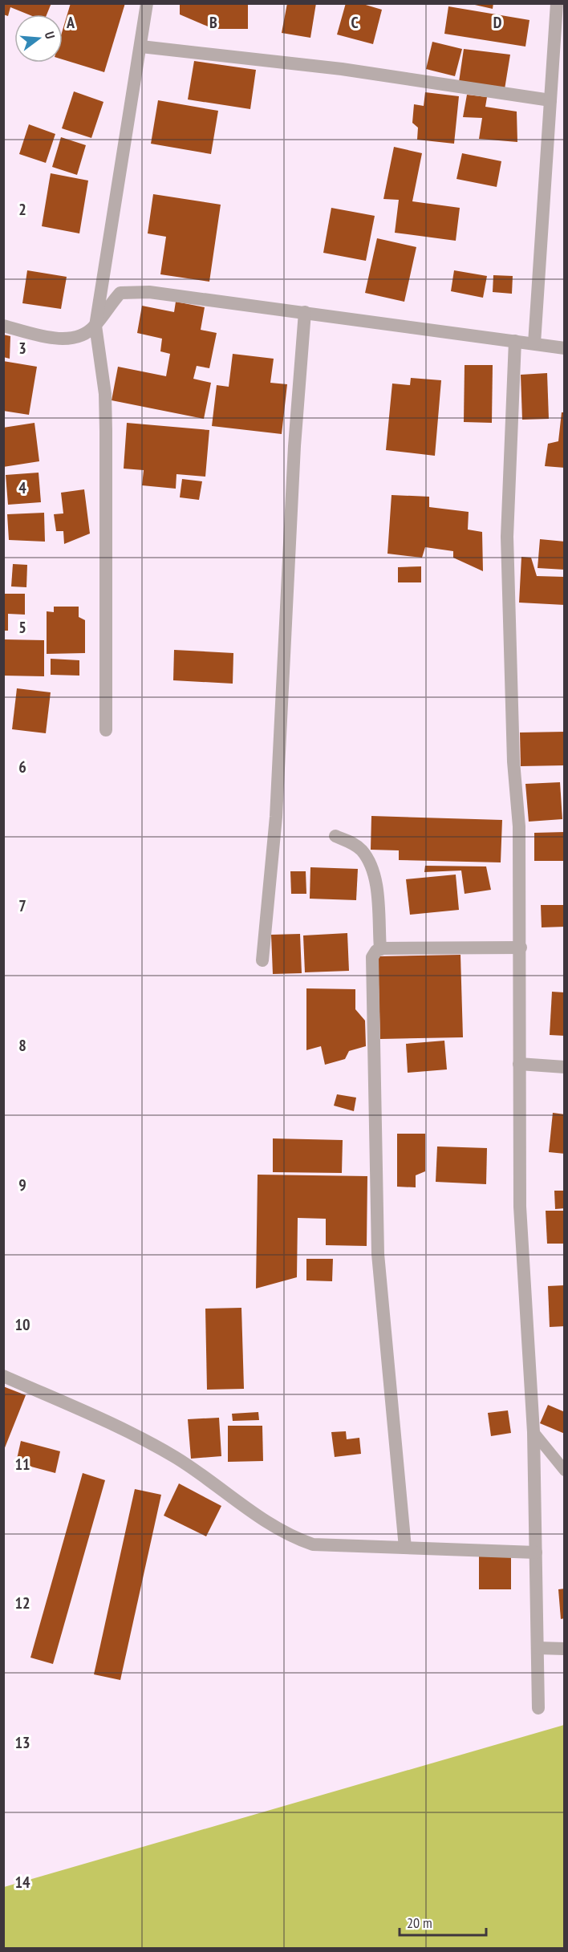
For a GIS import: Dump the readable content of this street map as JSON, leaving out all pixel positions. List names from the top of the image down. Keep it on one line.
{"scale_bar":"20 m","north":"right","grid":{"columns":["A","B","C","D"],"rows":["2","3","4","5","6","7","8","9","10","11","12","13","14"]}}
